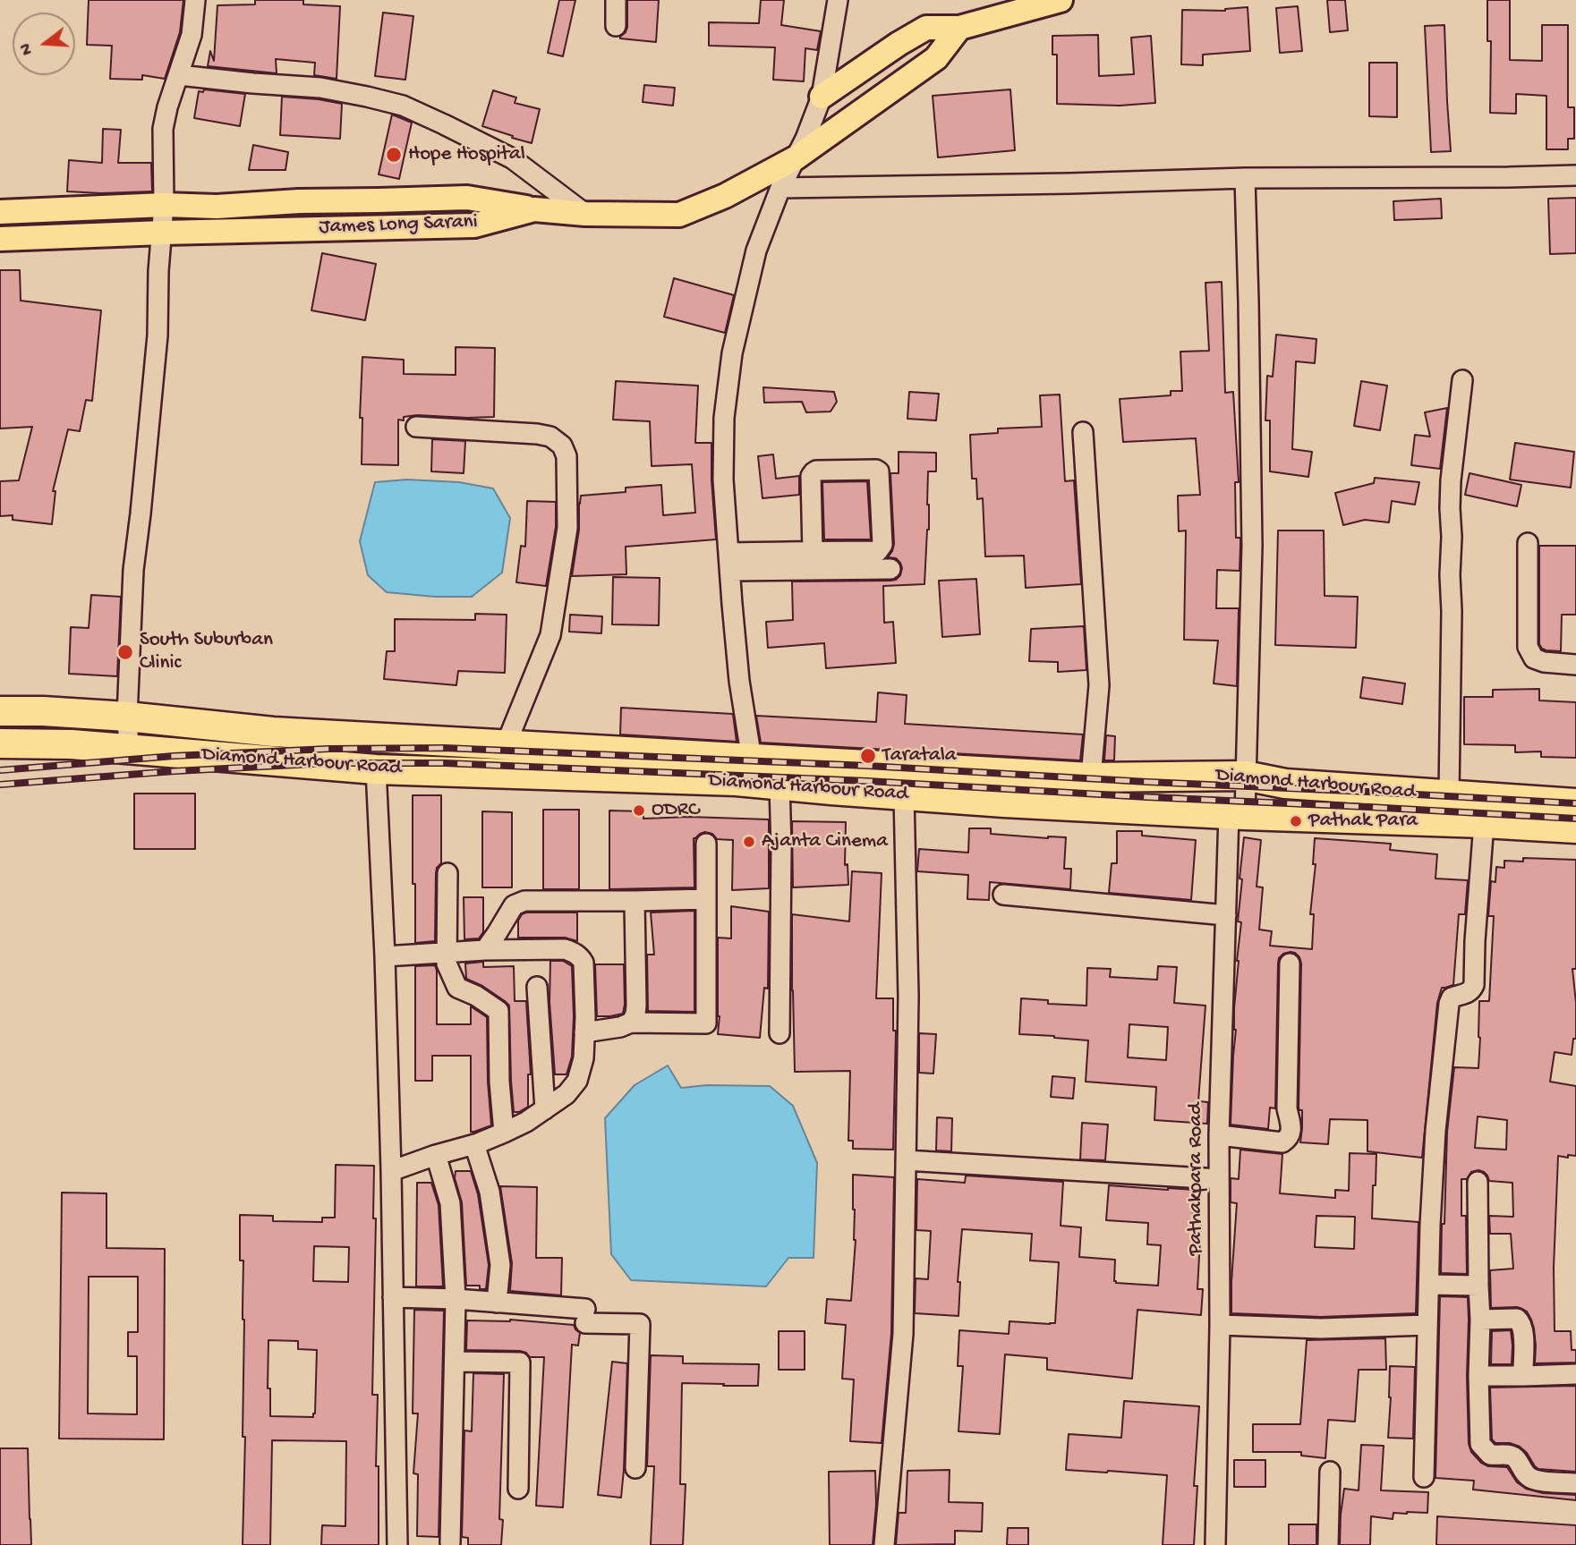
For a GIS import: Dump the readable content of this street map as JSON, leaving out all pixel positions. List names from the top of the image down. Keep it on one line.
{"streets":{"highway":["Diamond Harbour Road"],"main road":["James Long Sarani"],"street":["Pathakpara Road"]},"crossings":[["Diamond Harbour Road","Pathakpara Road"]],"places":["Hope Hospital","South Suburban Clinic","Taratala","ODRC","Pathak Para","Ajanta Cinema"],"north":"left"}
